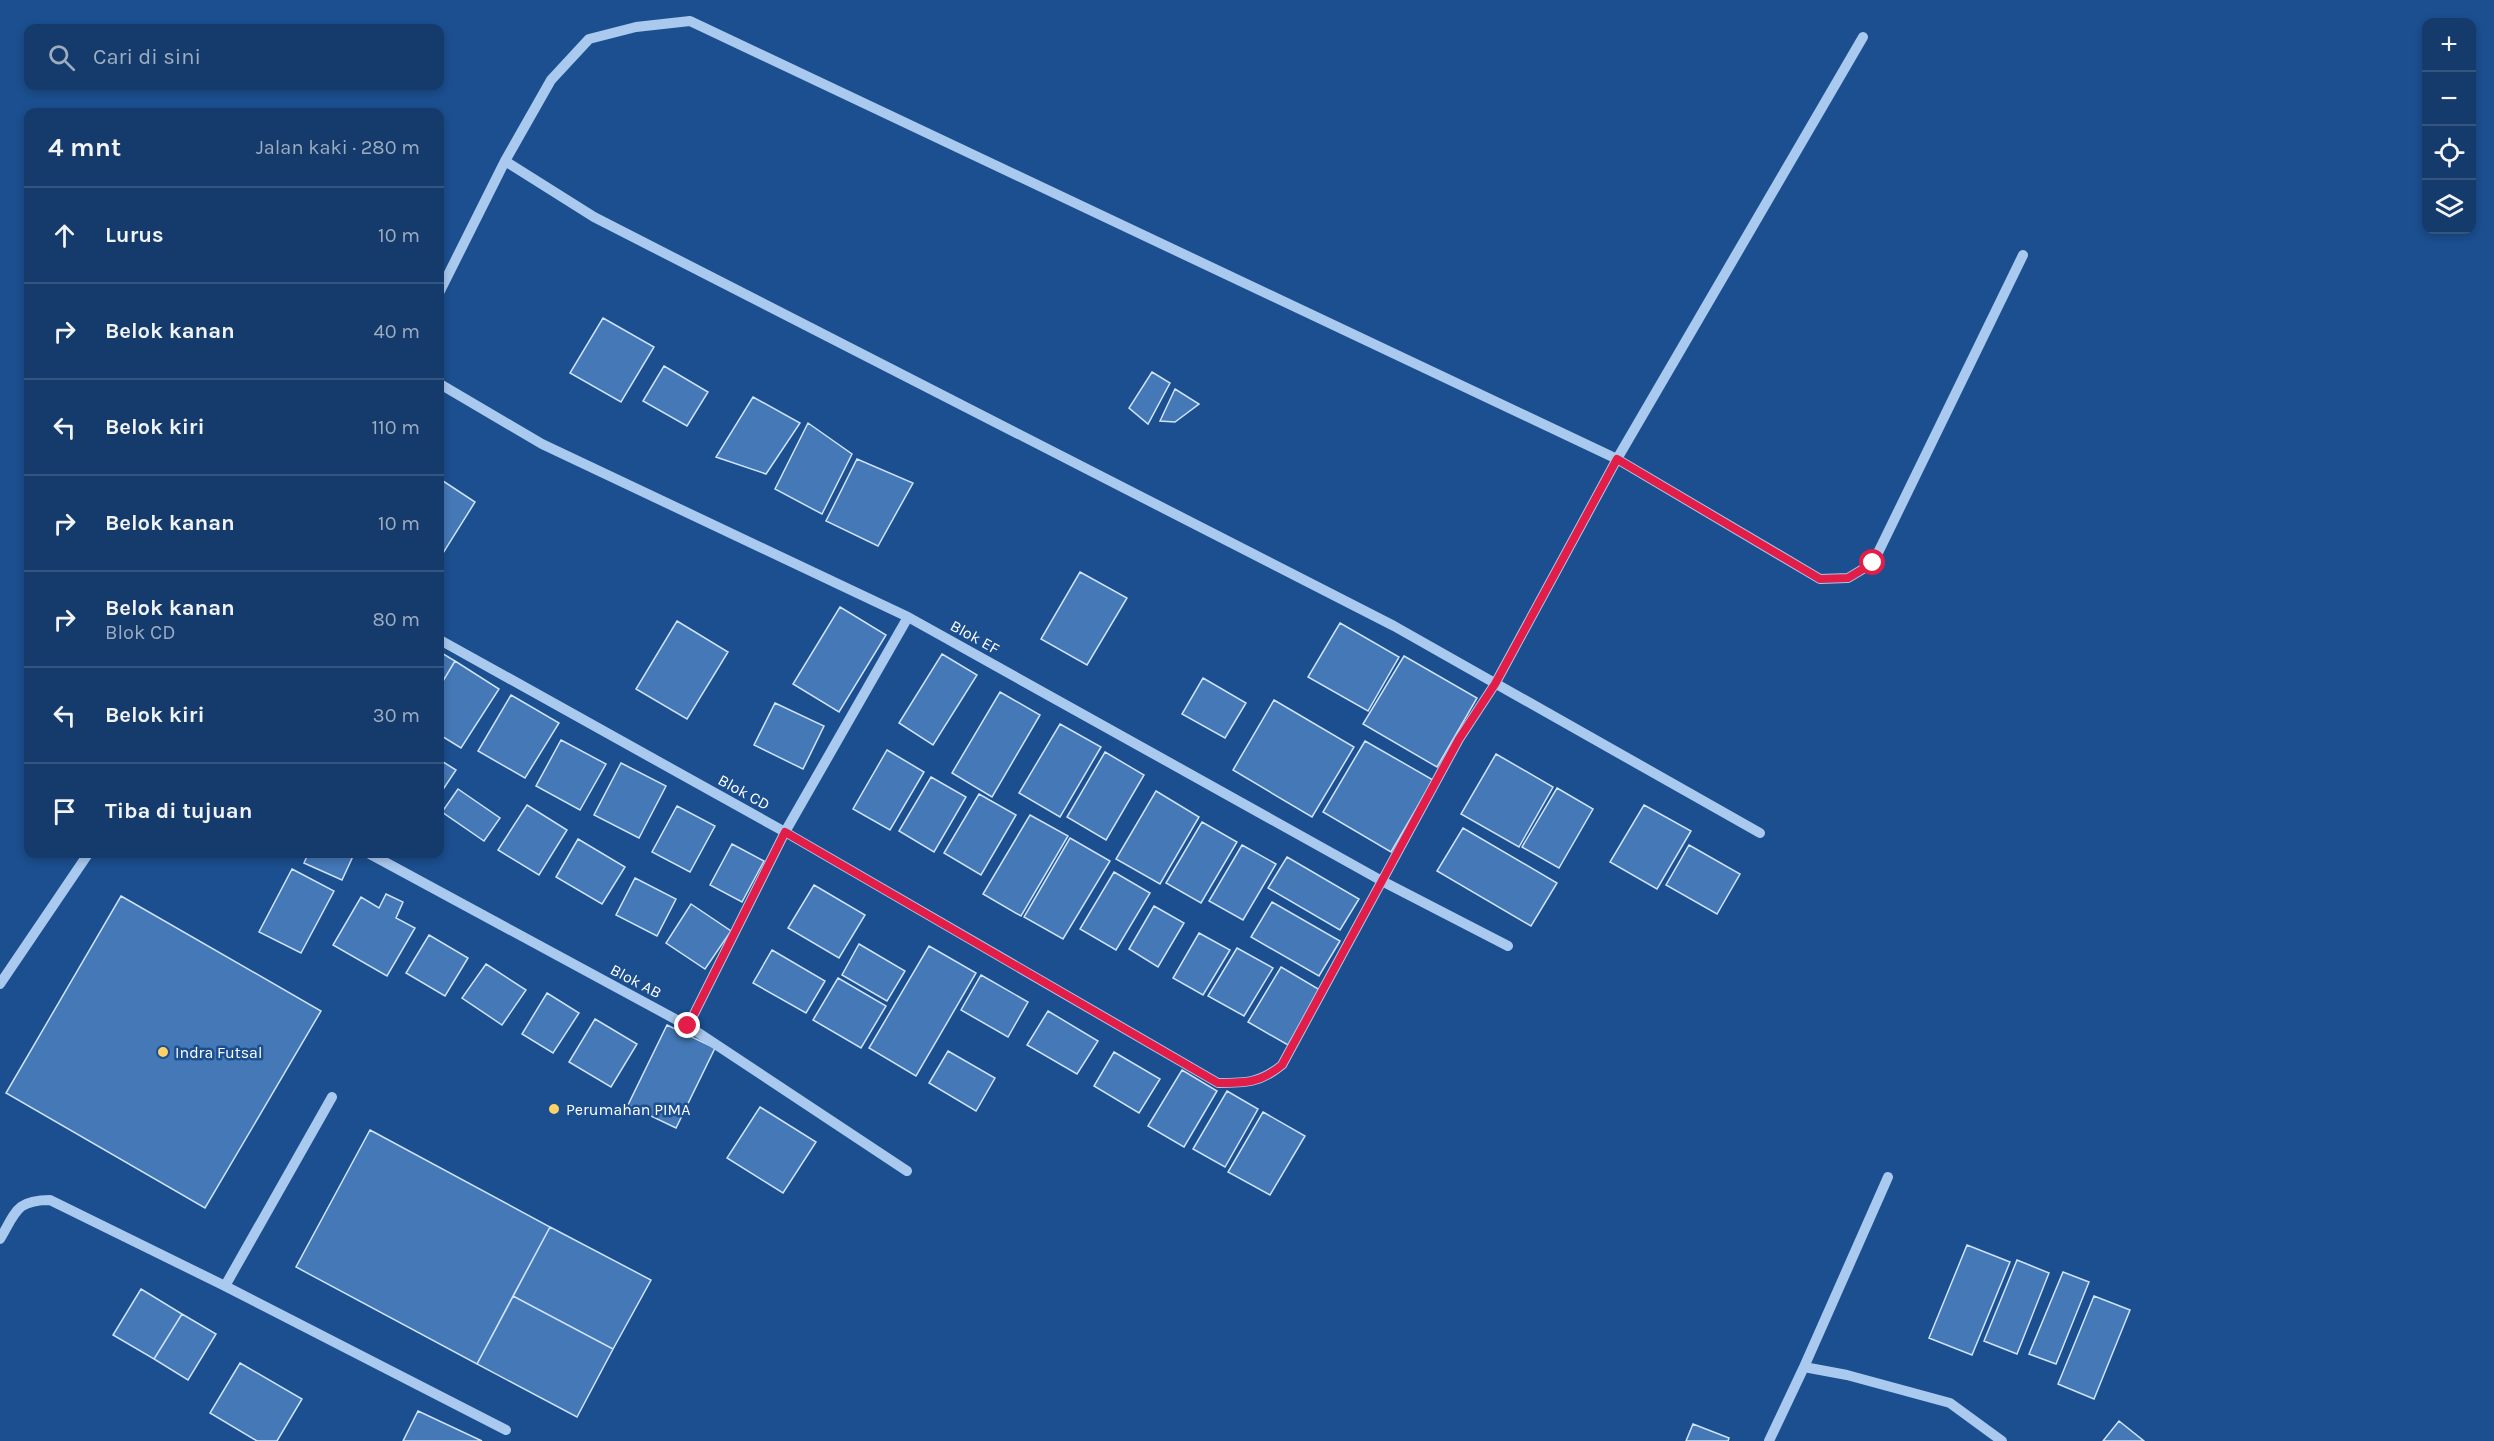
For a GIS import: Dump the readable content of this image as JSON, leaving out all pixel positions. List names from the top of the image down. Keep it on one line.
{"streets":{"street":["Blok EF","Blok CD","Blok AB"]},"crossings":[["Blok EF","Blok CD"]],"places":["Indra Futsal","Perumahan PIMA"],"page":{"map_buttons":["+","−"],"search":"Cari di sini","heading":["4 mnt","Jalan kaki · 280 m"],"list":[["Lurus","10 m"],["Belok kanan","40 m"],["Belok kiri","110 m"],["Belok kanan","10 m"],["Belok kanan","Blok CD","80 m"],["Belok kiri","30 m"],"Tiba di tujuan"]}}
